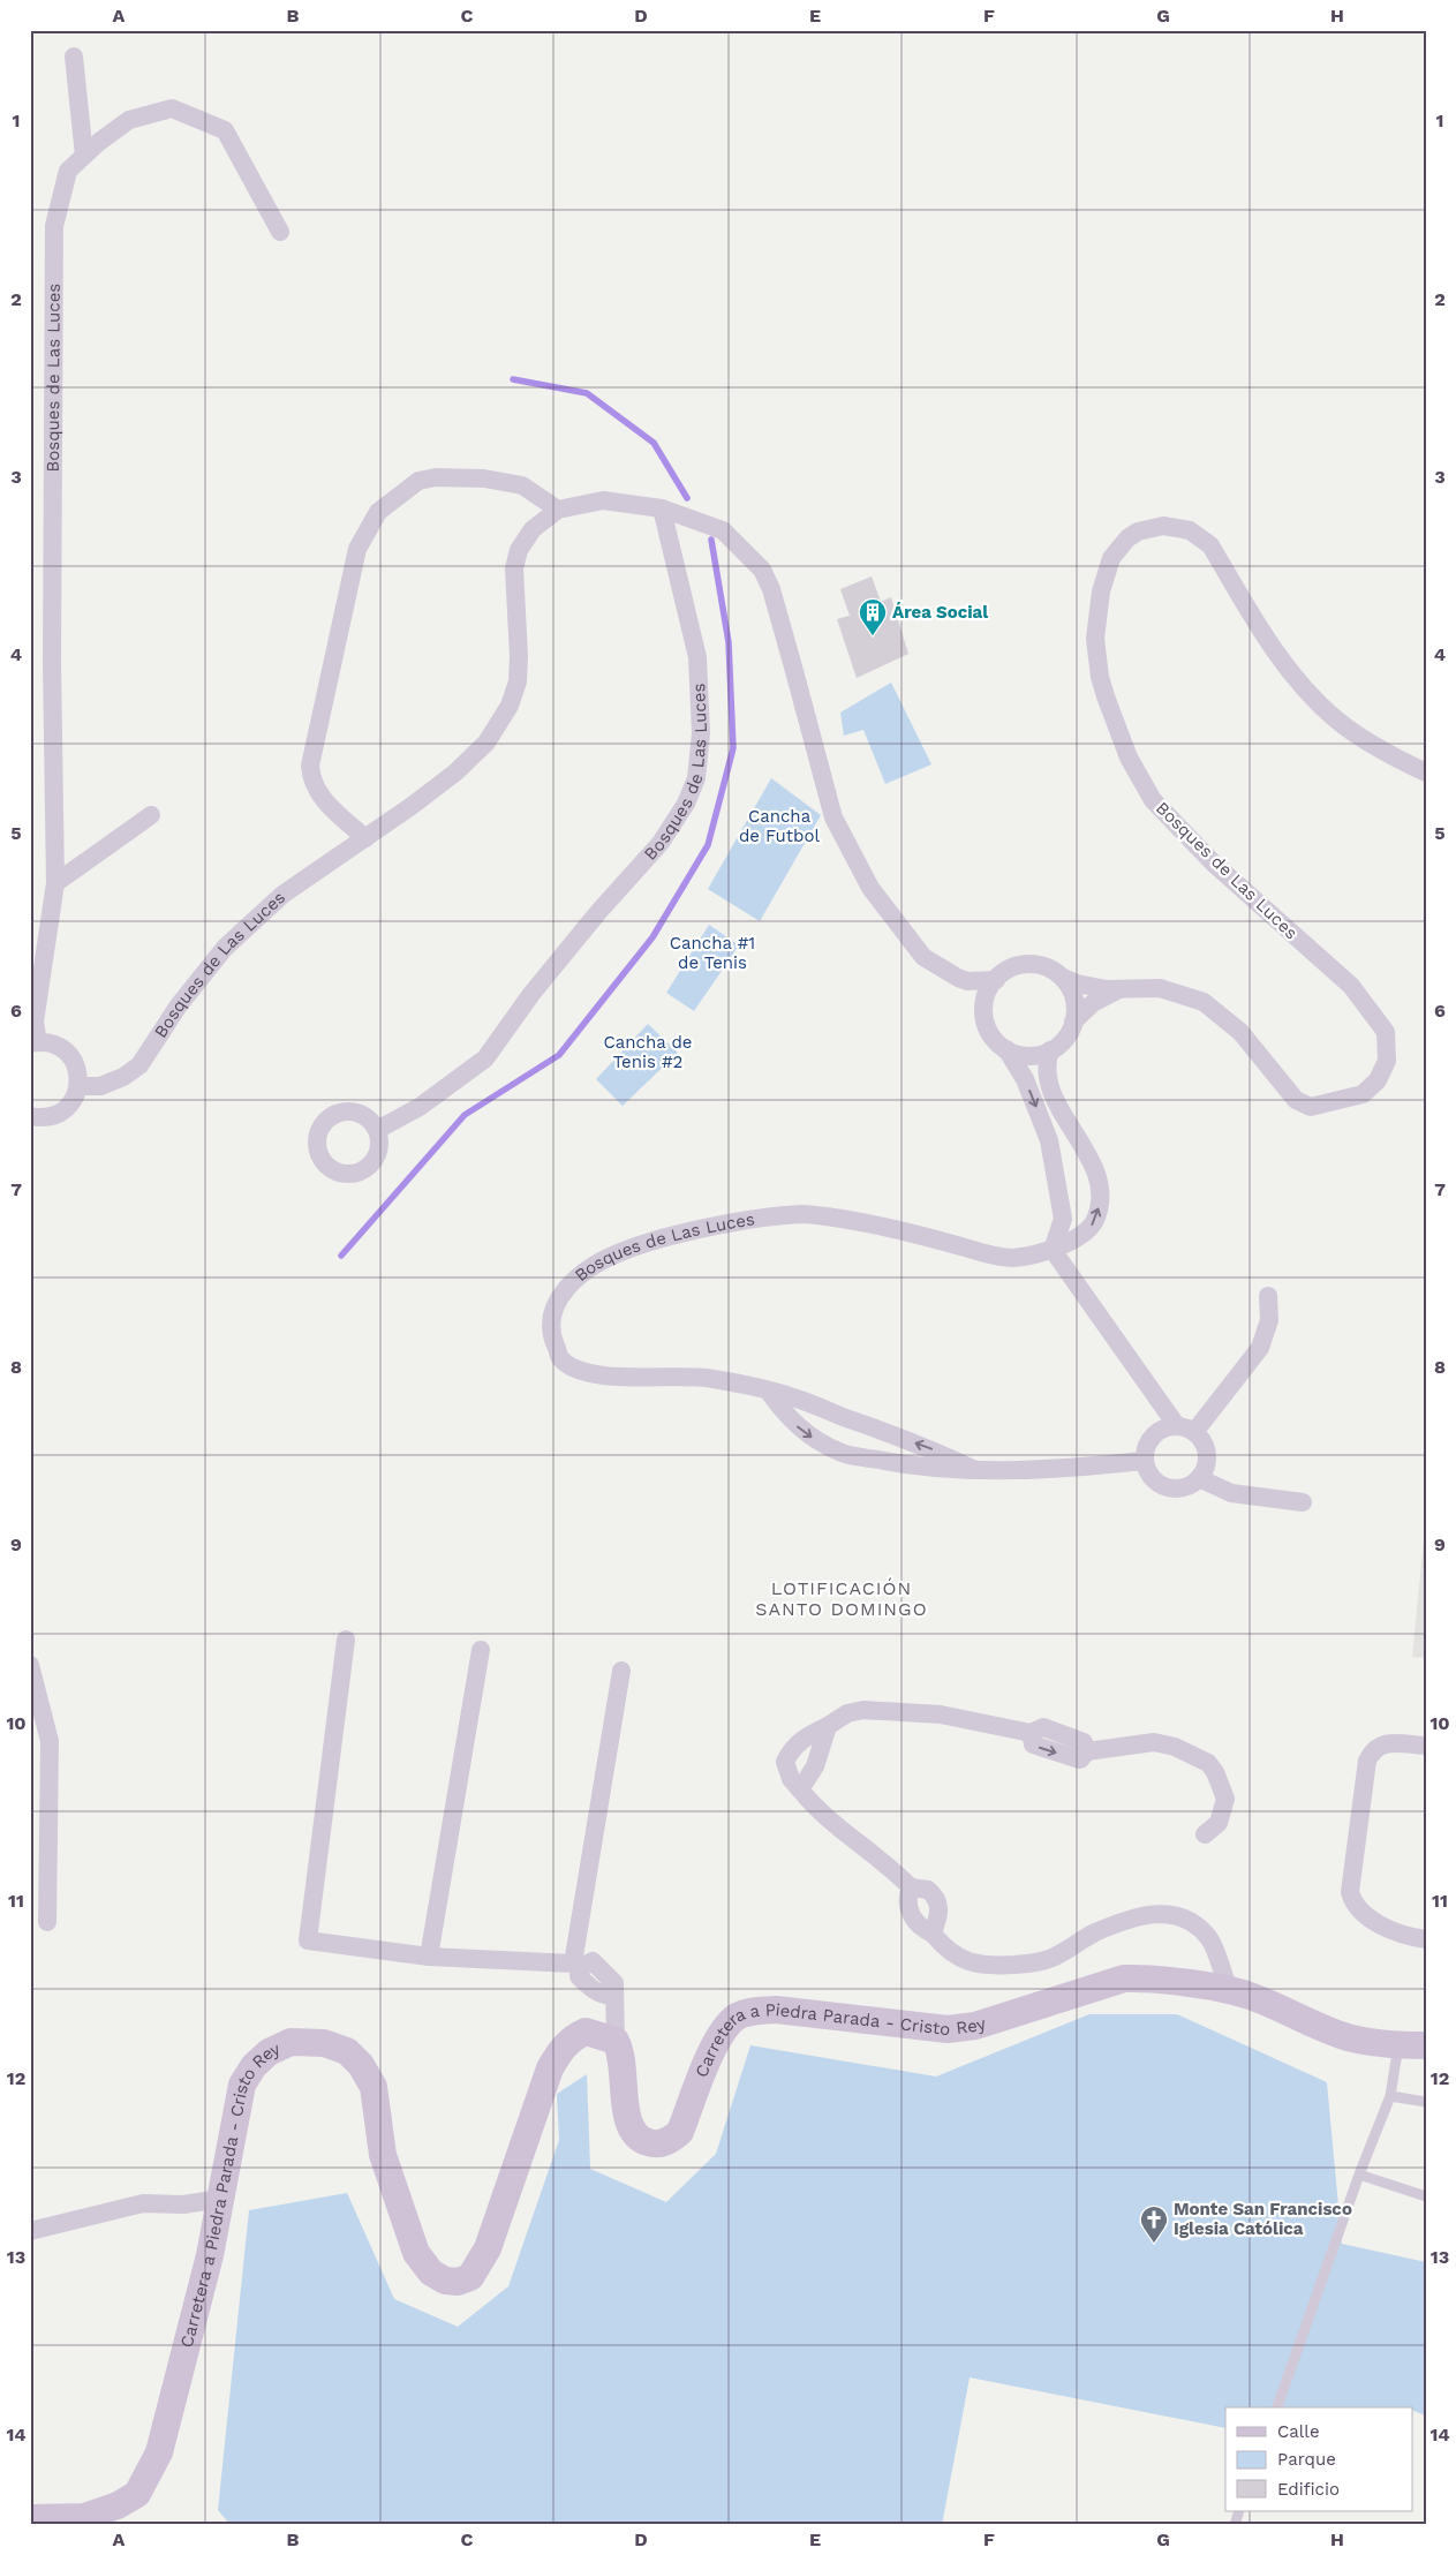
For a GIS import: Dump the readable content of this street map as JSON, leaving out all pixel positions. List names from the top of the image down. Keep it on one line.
{"streets":{"main road":["Carretera a Piedra Parada - Cristo Rey"],"street":["Bosques de Las Luces"]},"districts":["LOTIFICACIÓN SANTO DOMINGO"],"parks":["Cancha de Futbol","Cancha #1 de Tenis","Cancha de Tenis #2"],"places":{"building":["Área Social"],"church":["Monte San Francisco Iglesia Católica"]},"legend":["Calle","Parque","Edificio"],"grid":{"columns":["A","B","C","D","E","F","G","H"],"rows":["1","2","3","4","5","6","7","8","9","10","11","12","13","14"]}}
